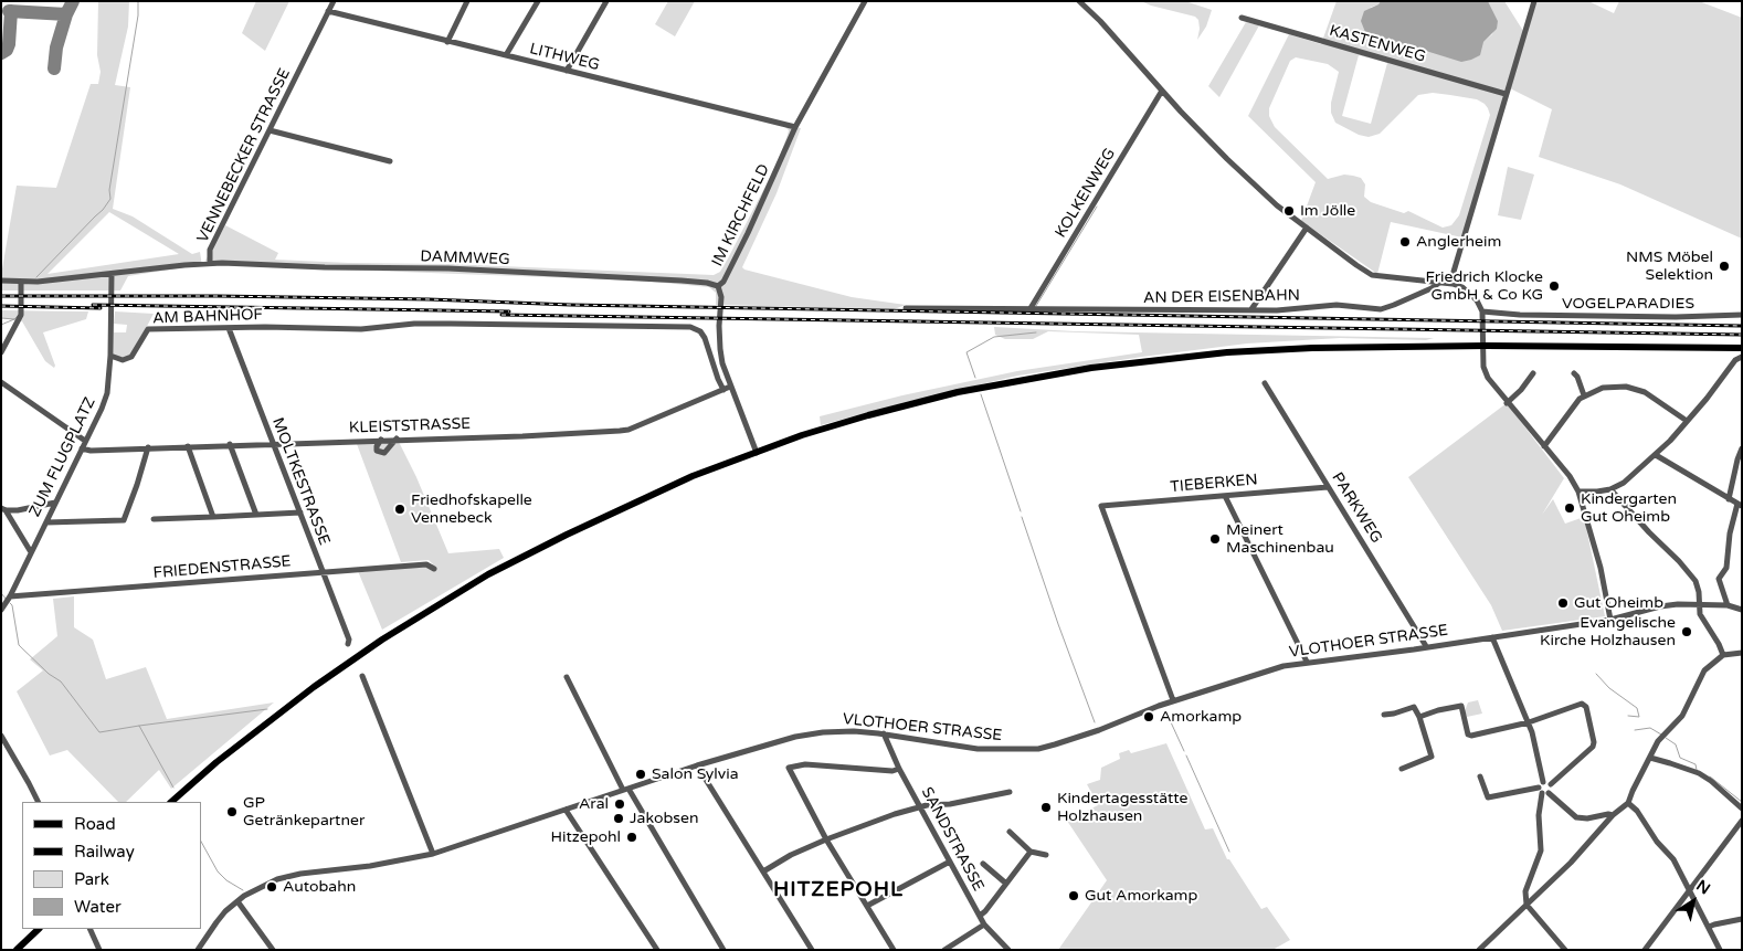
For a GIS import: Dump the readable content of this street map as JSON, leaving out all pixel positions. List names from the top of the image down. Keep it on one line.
{"streets":{"street":["KASTENWEG","LITHWEG","VENNEBECKER STRASSE","KOLKENWEG","IM KIRCHFELD","DAMMWEG","AN DER EISENBAHN","VOGELPARADIES","AM BAHNHOF","KLEISTSTRASSE","ZUM FLUGPLATZ","MOLTKESTRASSE","TIEBERKEN","PARKWEG","FRIEDENSTRASSE","VLOTHOER STRASSE","SANDSTRASSE"]},"crossings":[["LITHWEG","VENNEBECKER STRASSE"],["LITHWEG","IM KIRCHFELD"],["VENNEBECKER STRASSE","DAMMWEG"],["VENNEBECKER STRASSE","ZUM FLUGPLATZ"],["KOLKENWEG","AN DER EISENBAHN"],["IM KIRCHFELD","DAMMWEG"],["IM KIRCHFELD","KLEISTSTRASSE"],["AM BAHNHOF","KLEISTSTRASSE"],["AM BAHNHOF","ZUM FLUGPLATZ"],["AM BAHNHOF","MOLTKESTRASSE"],["KLEISTSTRASSE","ZUM FLUGPLATZ"],["KLEISTSTRASSE","MOLTKESTRASSE"],["ZUM FLUGPLATZ","FRIEDENSTRASSE"],["MOLTKESTRASSE","FRIEDENSTRASSE"],["TIEBERKEN","PARKWEG"],["TIEBERKEN","VLOTHOER STRASSE"],["PARKWEG","VLOTHOER STRASSE"],["VLOTHOER STRASSE","SANDSTRASSE"]],"districts":["HITZEPOHL"],"places":["Im Jölle","Anglerheim","NMS Möbel Selektion","Friedrich Klocke GmbH & Co KG","Kindergarten Gut Oheimb","Friedhofskapelle Vennebeck","Meinert Maschinenbau","Gut Oheimb","Evangelische Kirche Holzhausen","Amorkamp","Salon Sylvia","Aral","Kindertagesstätte Holzhausen","GP Getränkepartner","Jakobsen","Hitzepohl","Autobahn","Gut Amorkamp"],"legend":["Road","Railway","Park","Water"],"north":"top right"}
